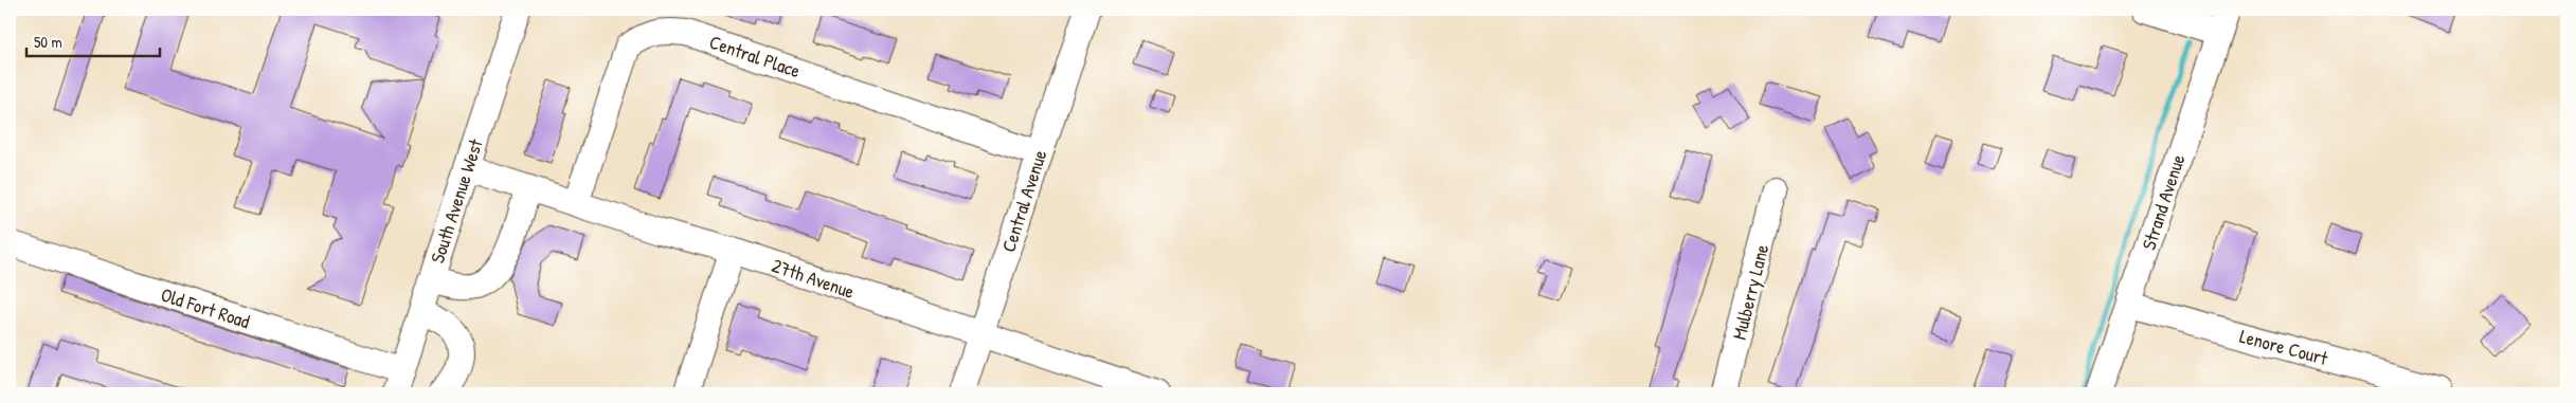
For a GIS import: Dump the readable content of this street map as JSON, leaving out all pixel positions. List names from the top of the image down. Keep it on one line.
{"streets":{"street":["Central Place","South Avenue West","Central Avenue","Strand Avenue","27th Avenue","Mulberry Lane","Old Fort Road","Lenore Court"]},"crossings":[["Central Place","Central Avenue"],["Central Place","27th Avenue"],["South Avenue West","27th Avenue"],["South Avenue West","Old Fort Road"],["Central Avenue","27th Avenue"],["Strand Avenue","Lenore Court"]],"scale_bar":"50 m"}
